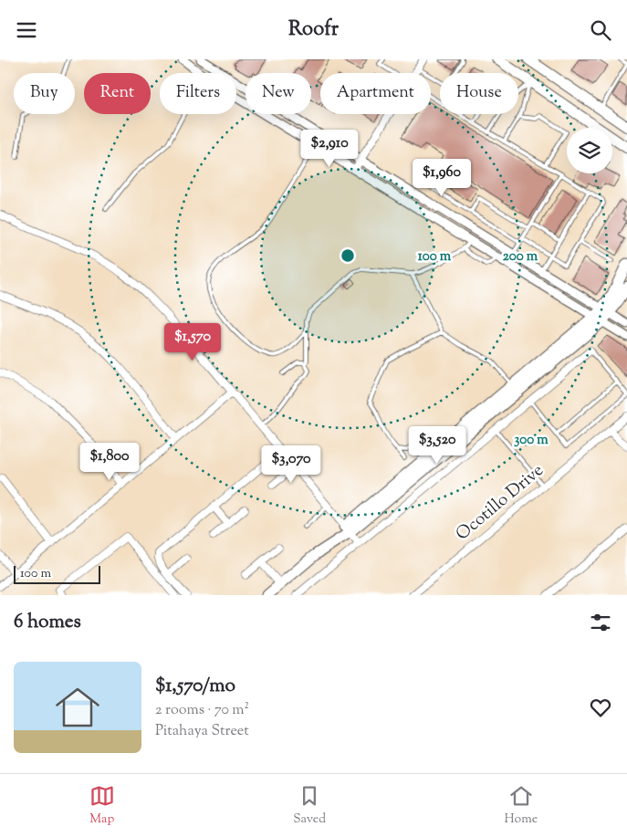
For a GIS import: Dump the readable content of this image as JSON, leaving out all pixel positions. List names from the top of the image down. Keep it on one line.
{"streets":{"street":["Ocotillo Drive"]},"scale_bar":"100 m","page":{"header":"Roofr","chip":["Buy","Rent","Filters","New","Apartment","House"],"price":["$2,910","$1,960","$1,570","$3,520","$1,800","$3,070"],"scale":"100 m","heading":"6 homes","list":[{"name":"$1,570/mo","note":"2 rooms · 70 m² · Pitahaya Street"}],"tabs":["Map","Saved","Home"]},"rings":["100 m","200 m","300 m"]}
